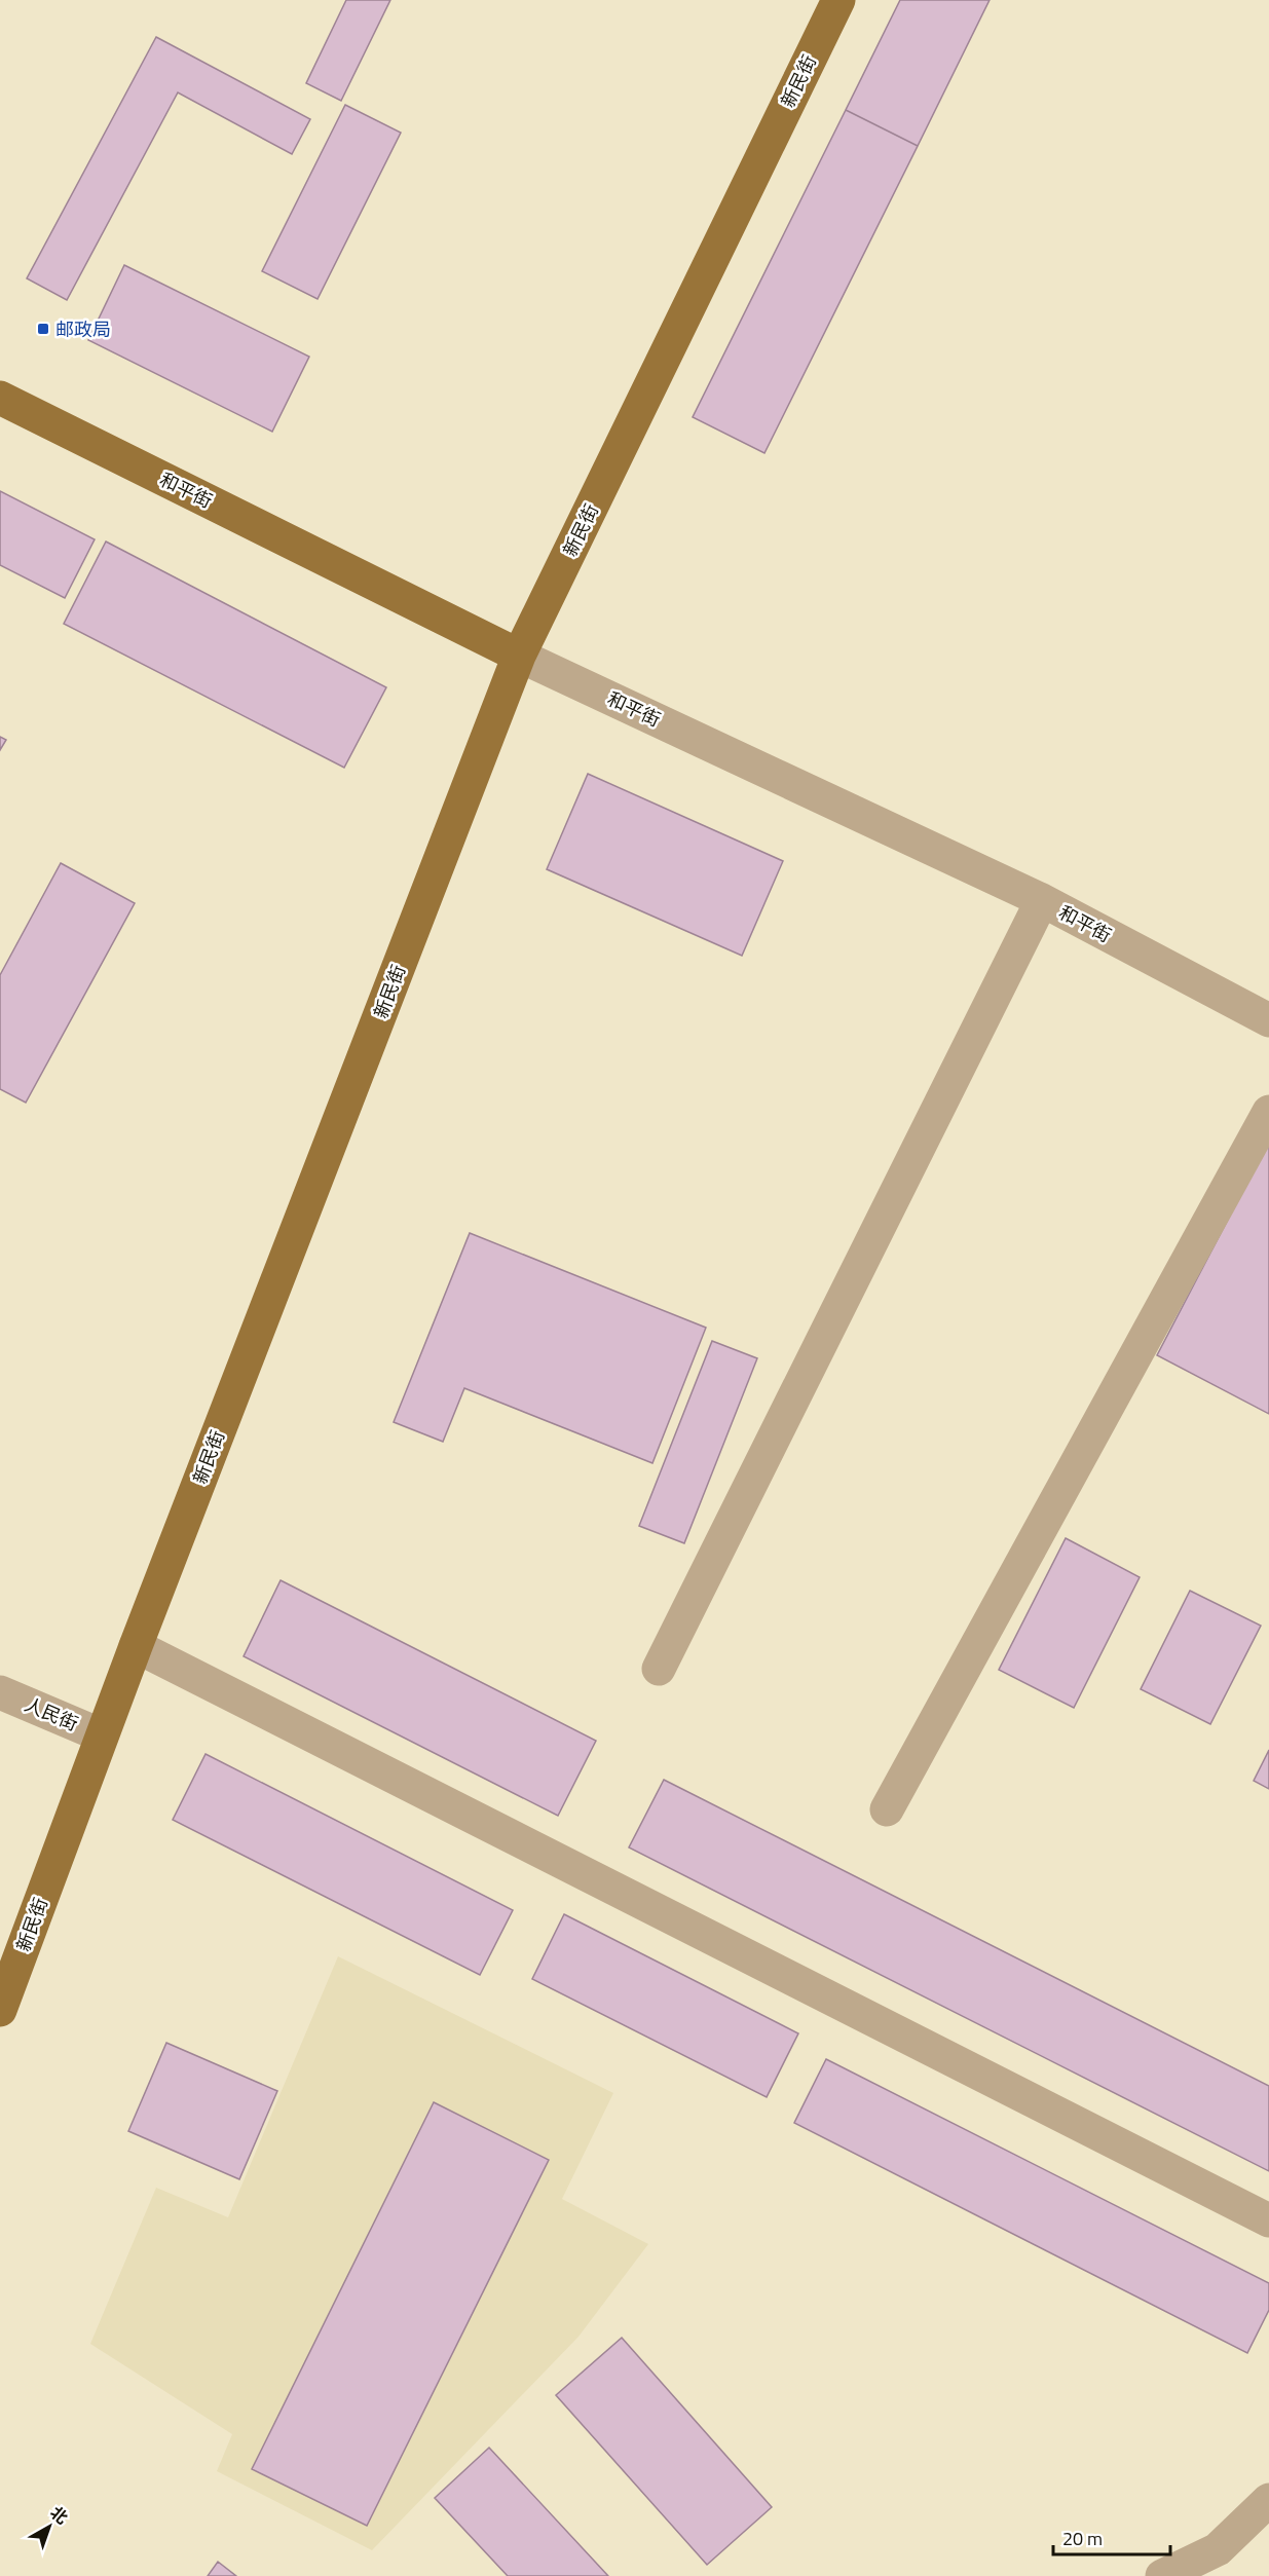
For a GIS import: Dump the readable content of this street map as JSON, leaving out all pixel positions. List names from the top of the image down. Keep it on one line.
{"streets":{"main road":["新民街","和平街"],"street":["人民街"]},"crossings":[["新民街","和平街"],["新民街","人民街"]],"places":{"transit":["邮政局"]},"scale_bar":"20 m","north":"top right"}
